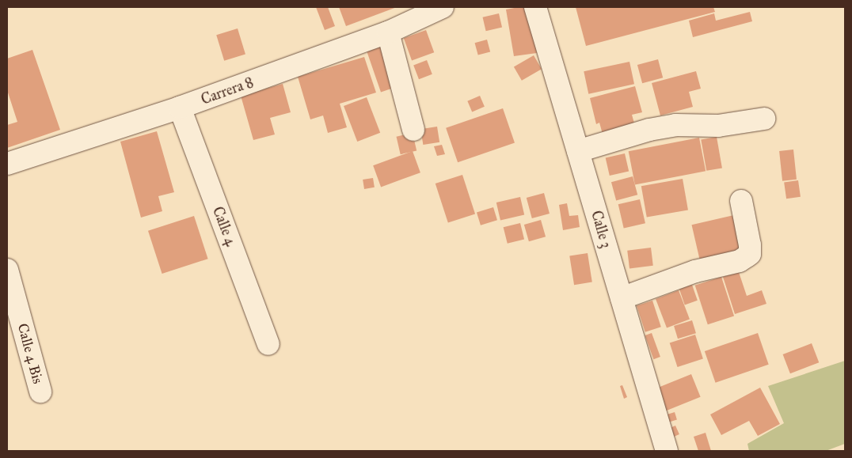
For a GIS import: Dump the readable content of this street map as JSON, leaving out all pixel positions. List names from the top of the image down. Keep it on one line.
{"streets":{"street":["Carrera 8","Calle 4","Calle 3","Calle 4 Bis"]},"crossings":[["Carrera 8","Calle 4"]]}
